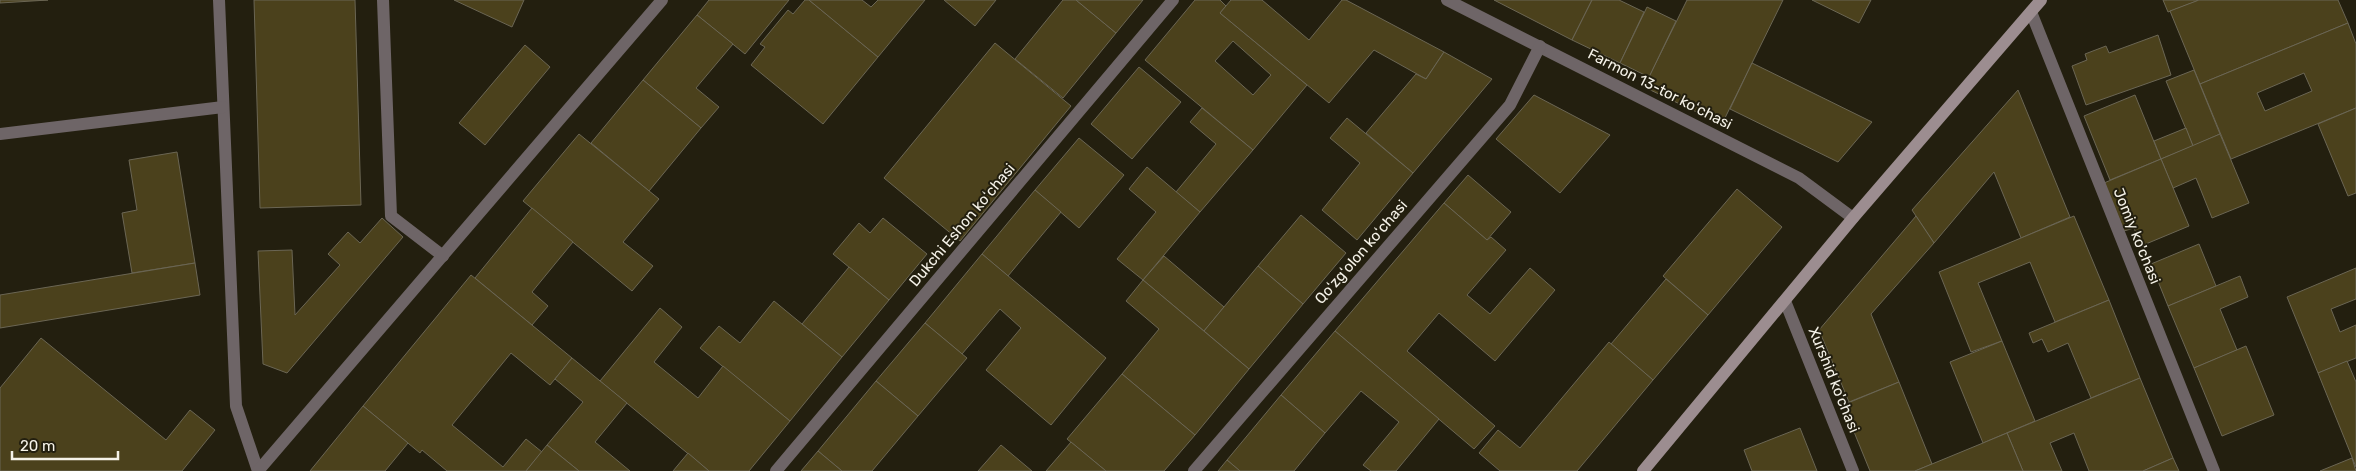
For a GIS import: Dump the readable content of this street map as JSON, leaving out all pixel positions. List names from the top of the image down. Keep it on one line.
{"streets":{"street":["Farmon 13-tor koʻchasi","Dukchi Eshon koʻchasi","Jomiy ko'chasi","Qoʻzgʻolon koʻchasi","Xurshid ko'chasi"]},"crossings":[["Farmon 13-tor koʻchasi","Qoʻzgʻolon koʻchasi"]],"scale_bar":"20 m"}
